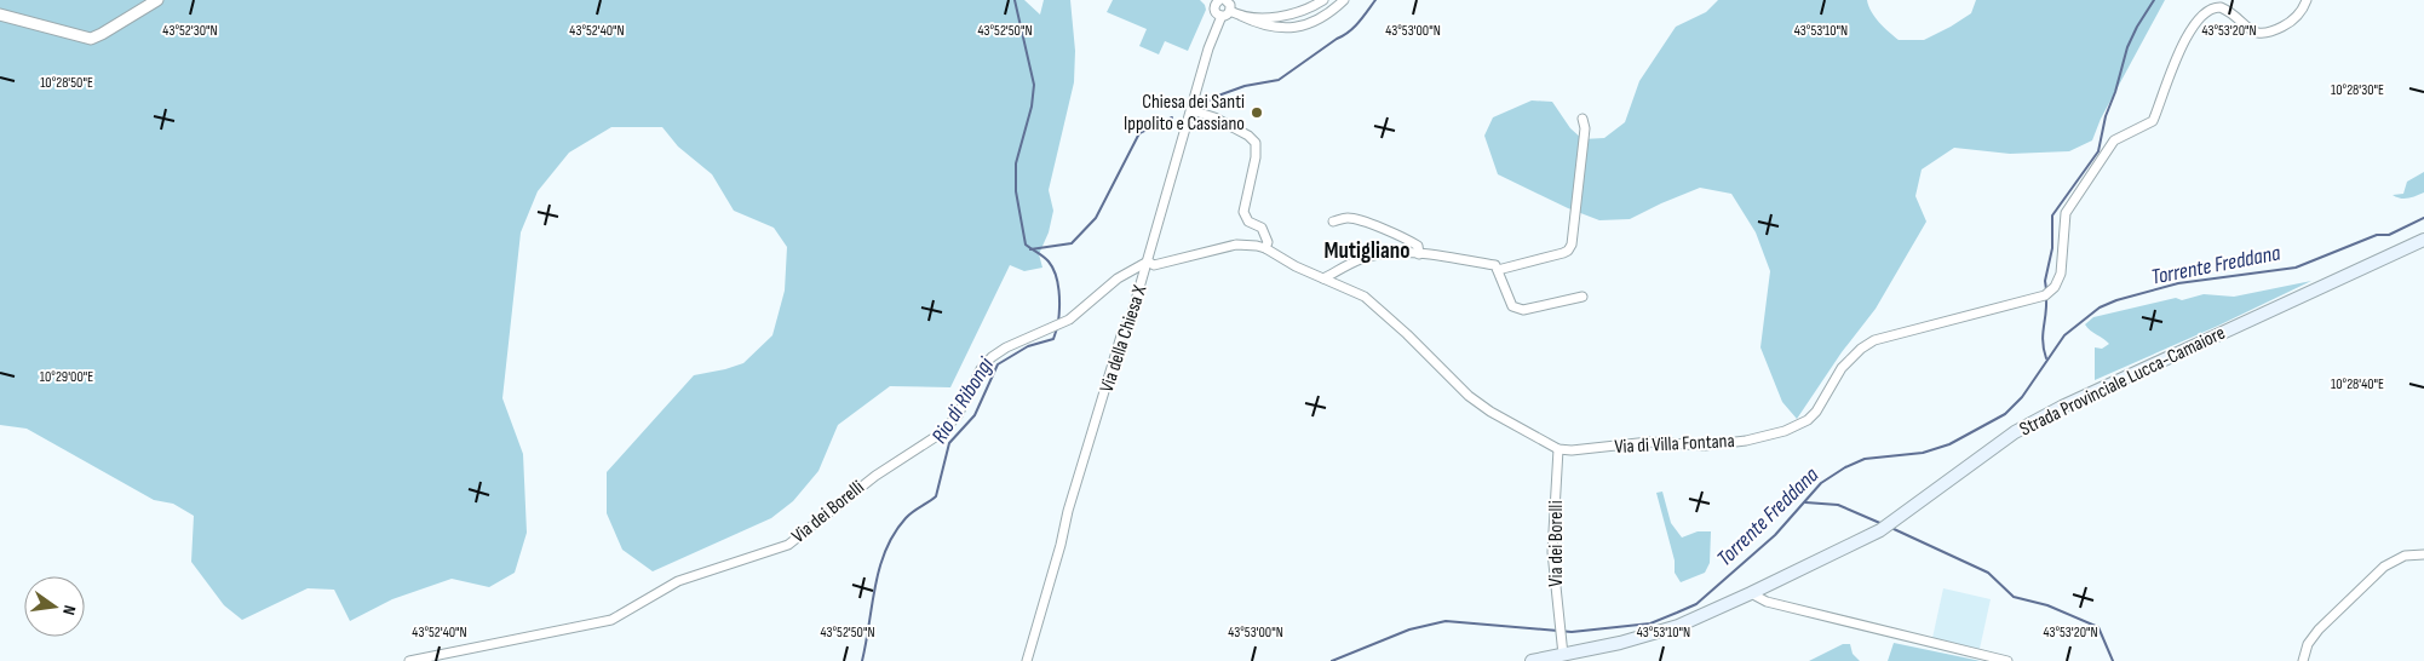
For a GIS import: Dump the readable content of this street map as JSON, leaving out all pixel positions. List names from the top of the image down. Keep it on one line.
{"streets":{"main road":["Strada Provinciale Lucca-Camaiore"],"street":["Via della Chiesa X","Via di Villa Fontana","Via dei Borelli"]},"crossings":[["Via della Chiesa X","Via dei Borelli"],["Strada Provinciale Lucca-Camaiore","Via dei Borelli"],["Via di Villa Fontana","Via dei Borelli"]],"districts":["Mutigliano"],"water":["Torrente Freddana","Rio di Ribongi"],"places":["Chiesa dei Santi Ippolito e Cassiano"],"north":"right","coordinates":["43°52'30\"N","43°52'40\"N","43°52'50\"N","43°53'00\"N","43°53'10\"N","43°53'20\"N","10°28'50\"E","10°28'30\"E","10°29'00\"E","10°28'40\"E"]}
